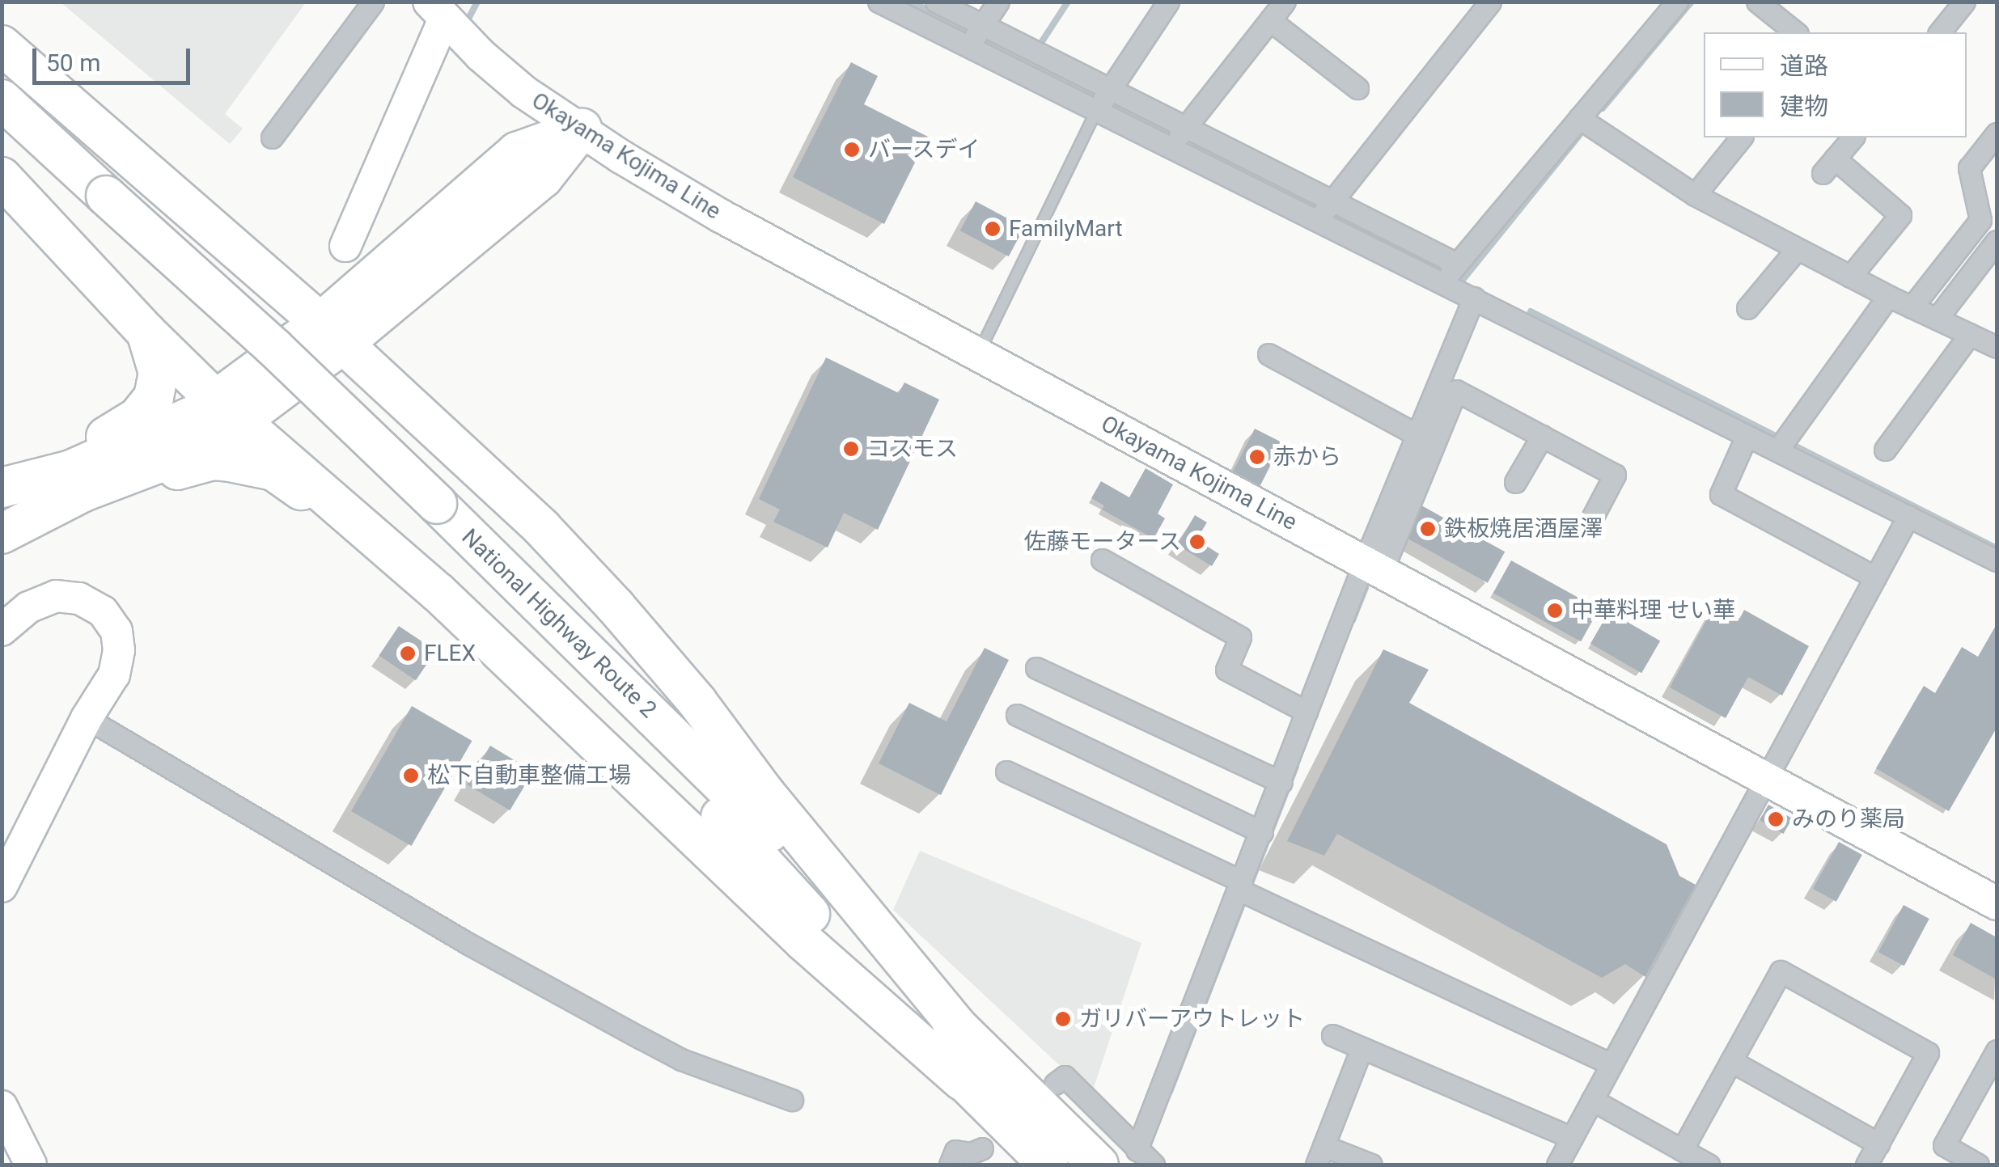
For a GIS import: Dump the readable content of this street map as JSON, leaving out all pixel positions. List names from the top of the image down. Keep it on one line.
{"streets":{"highway":["National Highway Route 2"],"main road":["Okayama Kojima Line"]},"places":["バースデイ","FamilyMart","コスモス","赤から","鉄板焼居酒屋澤","佐藤モータース","中華料理 せい華","FLEX","松下自動車整備工場","みのり薬局","ガリバーアウトレット"],"legend":["道路","建物"],"scale_bar":"50 m"}
